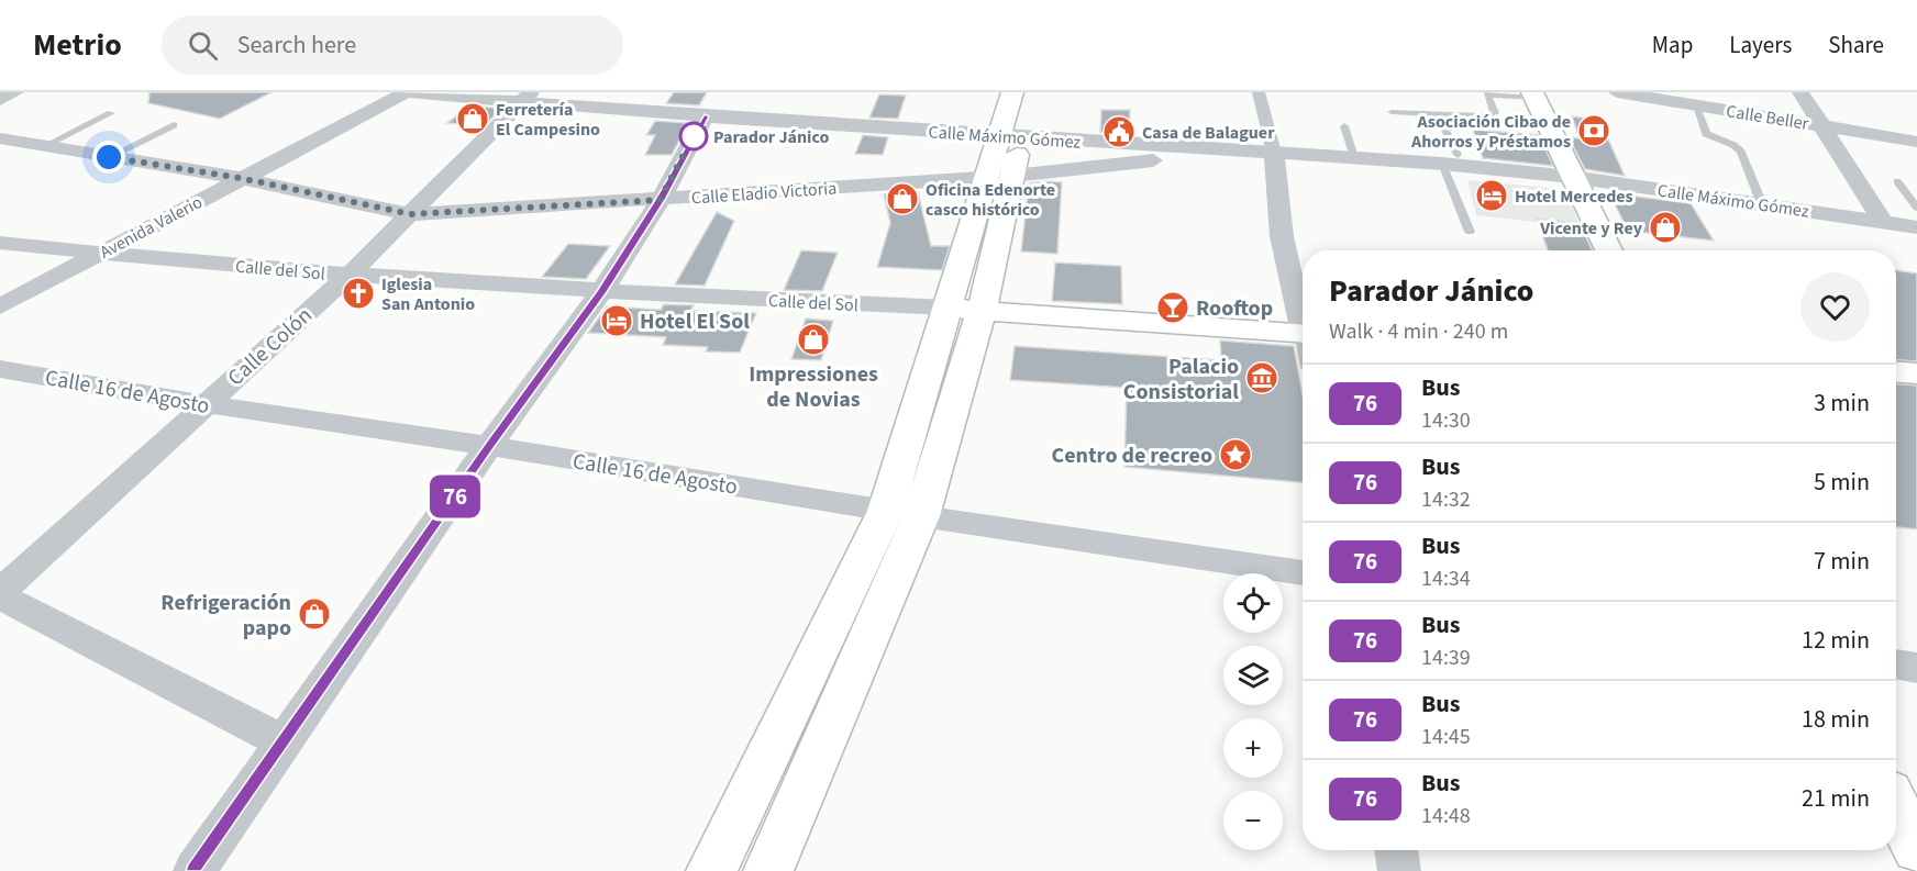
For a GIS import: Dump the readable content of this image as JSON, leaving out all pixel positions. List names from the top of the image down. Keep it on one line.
{"streets":{"main road":["Calle del Sol"],"street":["Calle Beller","Calle Máximo Gómez","Calle Eladio Victoria","Avenida Valerio","Calle Colón","Calle 16 de Agosto"]},"crossings":[["Calle Máximo Gómez","Calle Eladio Victoria"],["Calle Máximo Gómez","Avenida Valerio"],["Calle Máximo Gómez","Calle Colón"],["Calle Eladio Victoria","Avenida Valerio"],["Calle Eladio Victoria","Calle Colón"],["Avenida Valerio","Calle del Sol"],["Calle del Sol","Calle Colón"],["Calle Colón","Calle 16 de Agosto"]],"places":{"shop":["Ferretería El Campesino","Oficina Edenorte casco histórico","Vicente y Rey","Impressiones de Novias","Refrigeración papo"],"bank":["Asociación Cibao de Ahorros y Préstamos"],"public building":["Casa de Balaguer"],"other":["Parador Jánico"],"hotel":["Hotel Mercedes","Hotel El Sol"],"church":["Iglesia San Antonio"],"bar":["Rooftop"],"museum":["Palacio Consistorial"],"place":["Centro de recreo"]},"lines":["bus line 76"],"page":{"header":"Metrio","search":"Search here","nav":["Map","Layers","Share"],"on_map":"76","heading":["Parador Jánico","Walk · 4 min · 240 m"],"list":[{"mark":"76","name":"Bus","note":"14:30","value":"3 min"},{"mark":"76","name":"Bus","note":"14:32","value":"5 min"},{"mark":"76","name":"Bus","note":"14:34","value":"7 min"},{"mark":"76","name":"Bus","note":"14:39","value":"12 min"},{"mark":"76","name":"Bus","note":"14:45","value":"18 min"},{"mark":"76","name":"Bus","note":"14:48","value":"21 min"}],"map_buttons":["+","−"]}}
